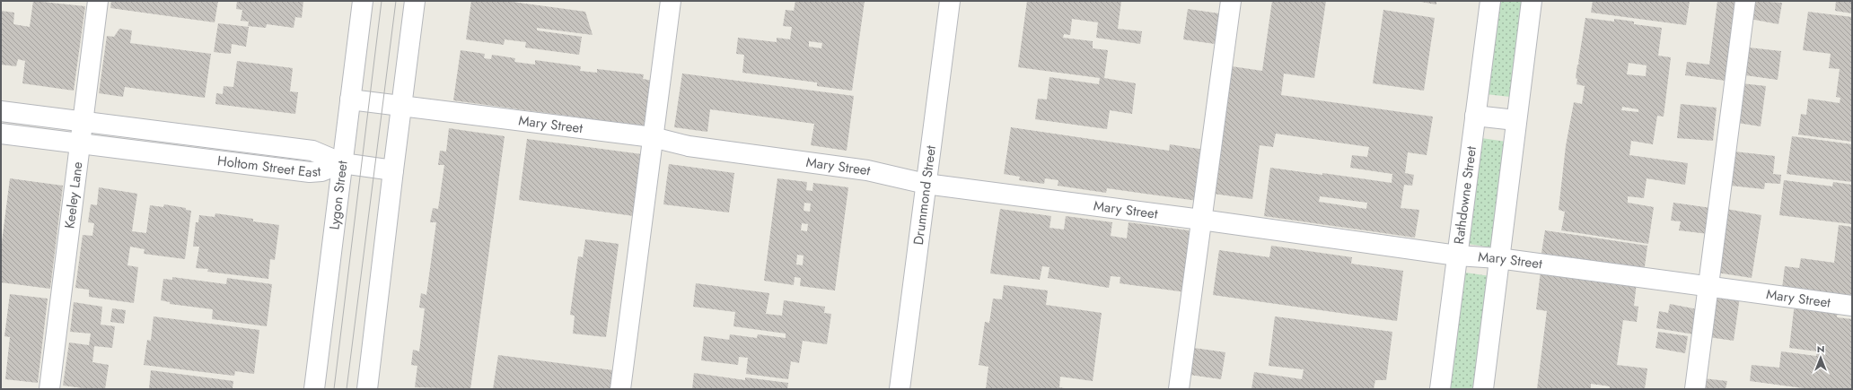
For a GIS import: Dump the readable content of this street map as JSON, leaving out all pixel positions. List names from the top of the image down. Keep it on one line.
{"streets":{"street":["Mary Street","Holtom Street East","Keeley Lane","Lygon Street","Drummond Street","Rathdowne Street"]},"crossings":[["Mary Street","Lygon Street"],["Mary Street","Drummond Street"],["Mary Street","Rathdowne Street"],["Holtom Street East","Keeley Lane"],["Holtom Street East","Lygon Street"]],"north":"top"}
